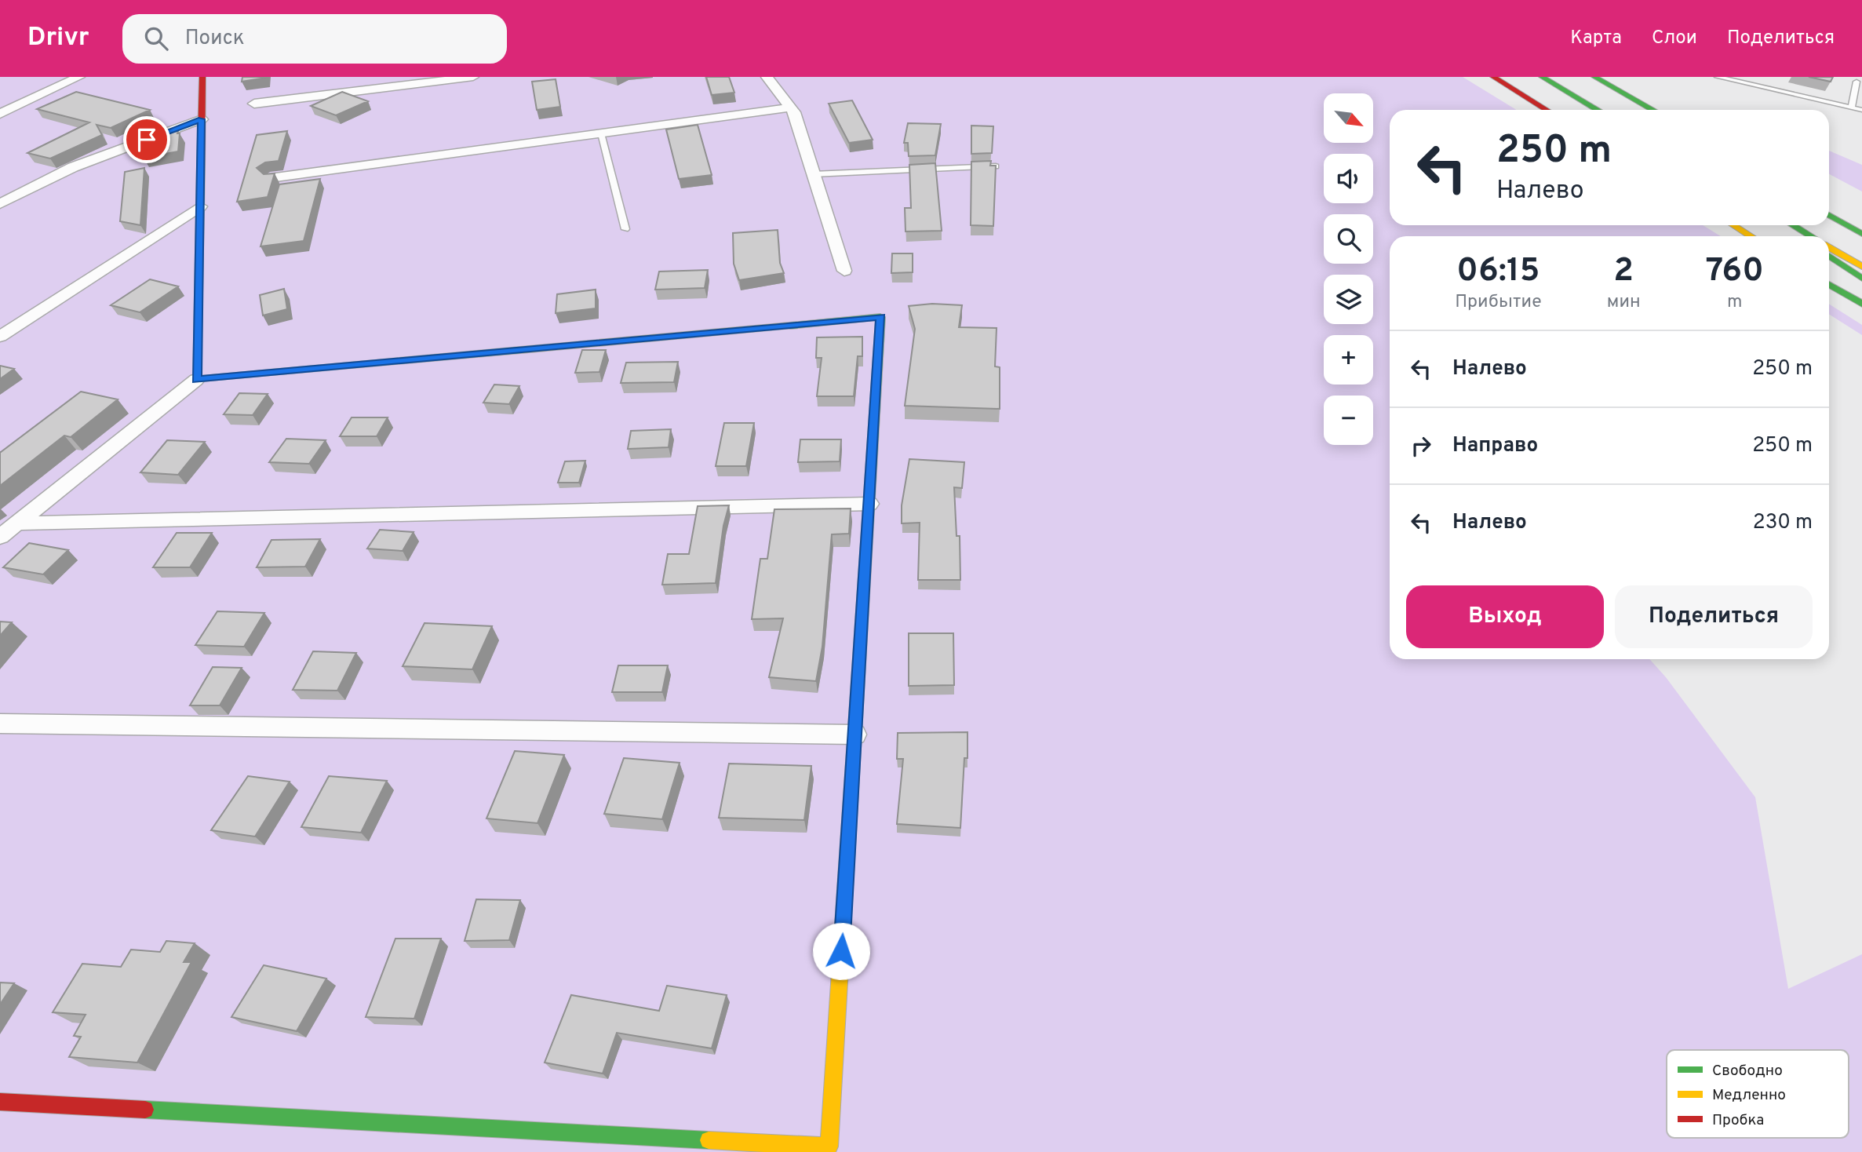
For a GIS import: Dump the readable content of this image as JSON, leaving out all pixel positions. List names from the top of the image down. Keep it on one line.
{"legend":["Свободно","Медленно","Пробка"],"north":"bottom right","page":{"header":"Drivr","search":"Поиск","nav":["Карта","Слои","Поделиться"],"map_buttons":["+","−"],"turn":["250 m","Налево"],"eta":["06:15","Прибытие","2","мин","760","m"],"list":[{"name":"Налево","value":"250 m"},{"name":"Направо","value":"250 m"},{"name":"Налево","value":"230 m"}],"buttons":["Выход","Поделиться"]}}
